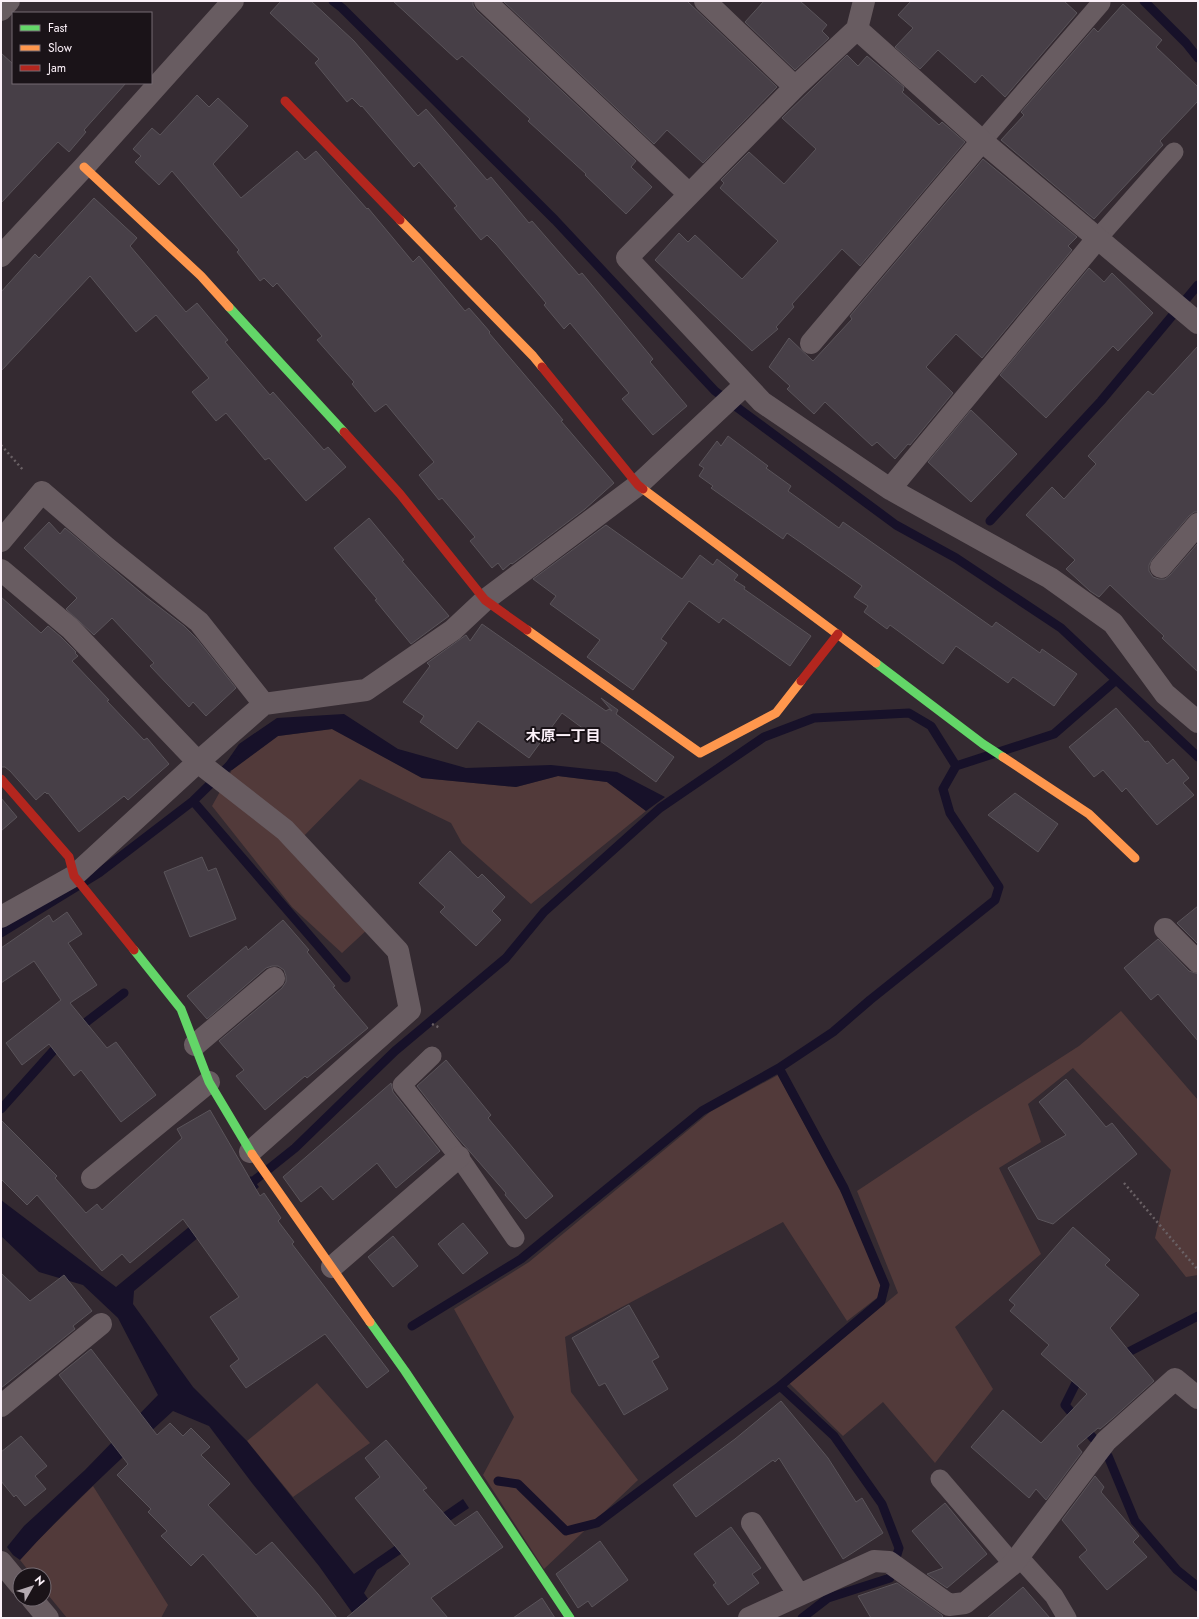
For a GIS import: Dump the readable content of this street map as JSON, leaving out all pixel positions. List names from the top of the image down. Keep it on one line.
{"districts":["木原一丁目"],"legend":["Fast","Slow","Jam"],"north":"top right"}
